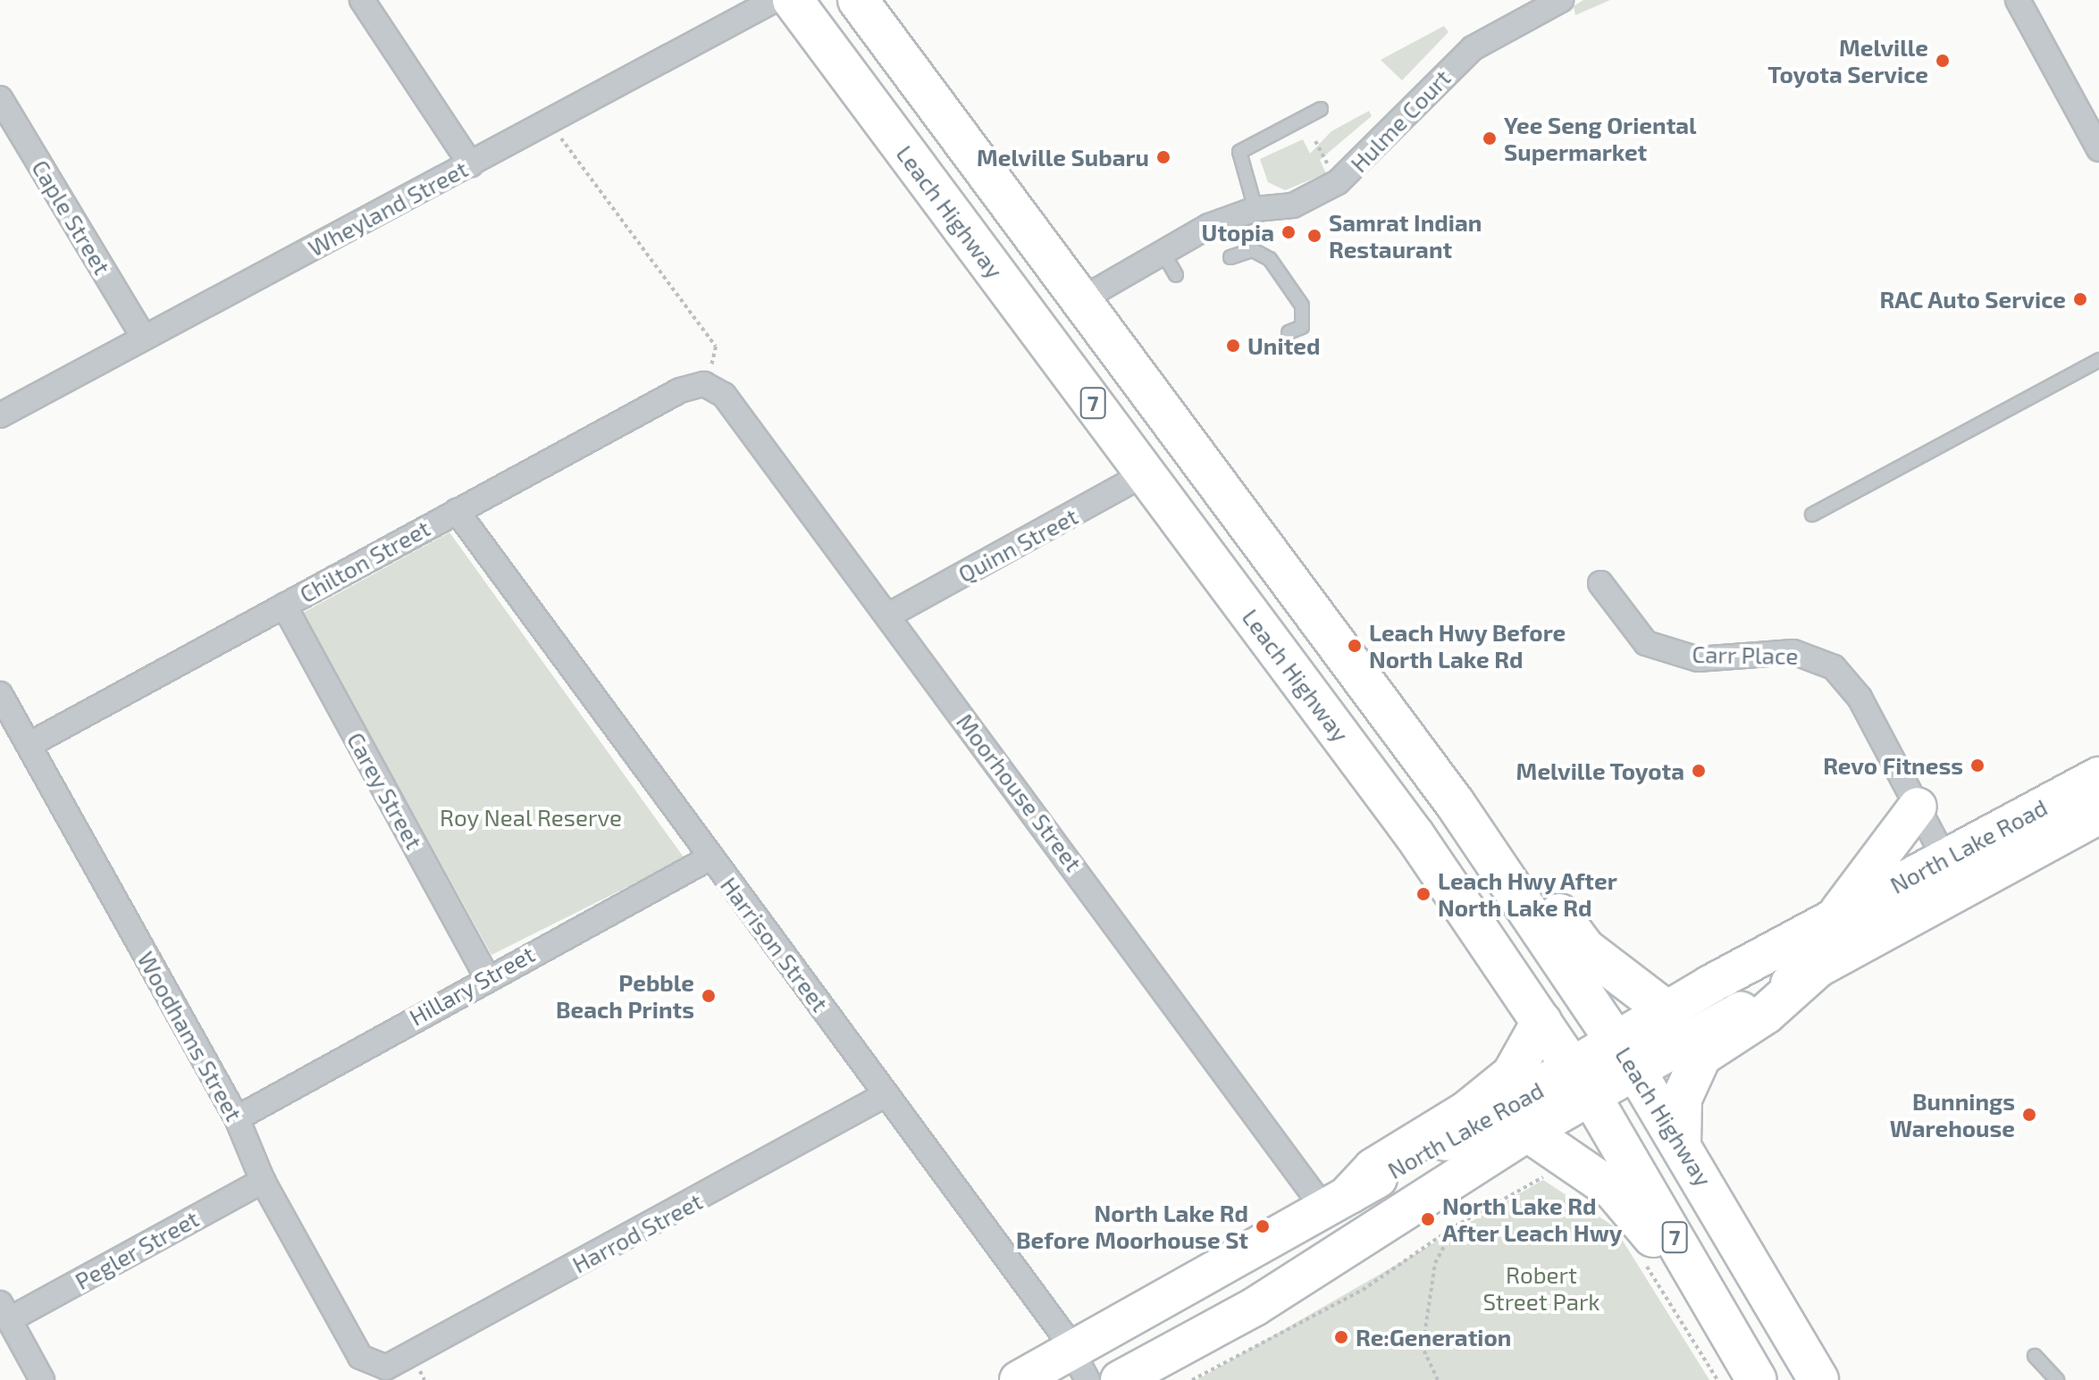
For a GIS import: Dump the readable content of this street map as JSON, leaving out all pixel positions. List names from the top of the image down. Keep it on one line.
{"streets":{"highway":["Leach Highway","7"],"main road":["North Lake Road"],"street":["Hulme Court","Wheyland Street","Caple Street","Quinn Street","Chilton Street","Carr Place","Carey Street","Moorhouse Street","Harrison Street","Hillary Street","Woodhams Street","Harrod Street","Pegler Street"]},"crossings":[["Hulme Court","Leach Highway"],["Wheyland Street","Caple Street"],["Leach Highway","Quinn Street"],["Leach Highway","North Lake Road"],["Quinn Street","Moorhouse Street"],["Chilton Street","Carey Street"],["Chilton Street","Moorhouse Street"],["Chilton Street","Harrison Street"],["Chilton Street","Woodhams Street"],["Carr Place","North Lake Road"],["Carey Street","Hillary Street"],["Moorhouse Street","North Lake Road"],["North Lake Road","Harrison Street"],["Harrison Street","Hillary Street"],["Harrison Street","Harrod Street"],["Hillary Street","Woodhams Street"],["Woodhams Street","Harrod Street"],["Woodhams Street","Pegler Street"]],"parks":["Roy Neal Reserve","Robert Street Park"],"places":["Melville Toyota Service","Yee Seng Oriental Supermarket","Melville Subaru","Utopia","Samrat Indian Restaurant","RAC Auto Service","United","Leach Hwy Before North Lake Rd","Revo Fitness","Melville Toyota","Leach Hwy After North Lake Rd","Pebble Beach Prints","Bunnings Warehouse","North Lake Rd After Leach Hwy","North Lake Rd Before Moorhouse St","Re:Generation"]}
